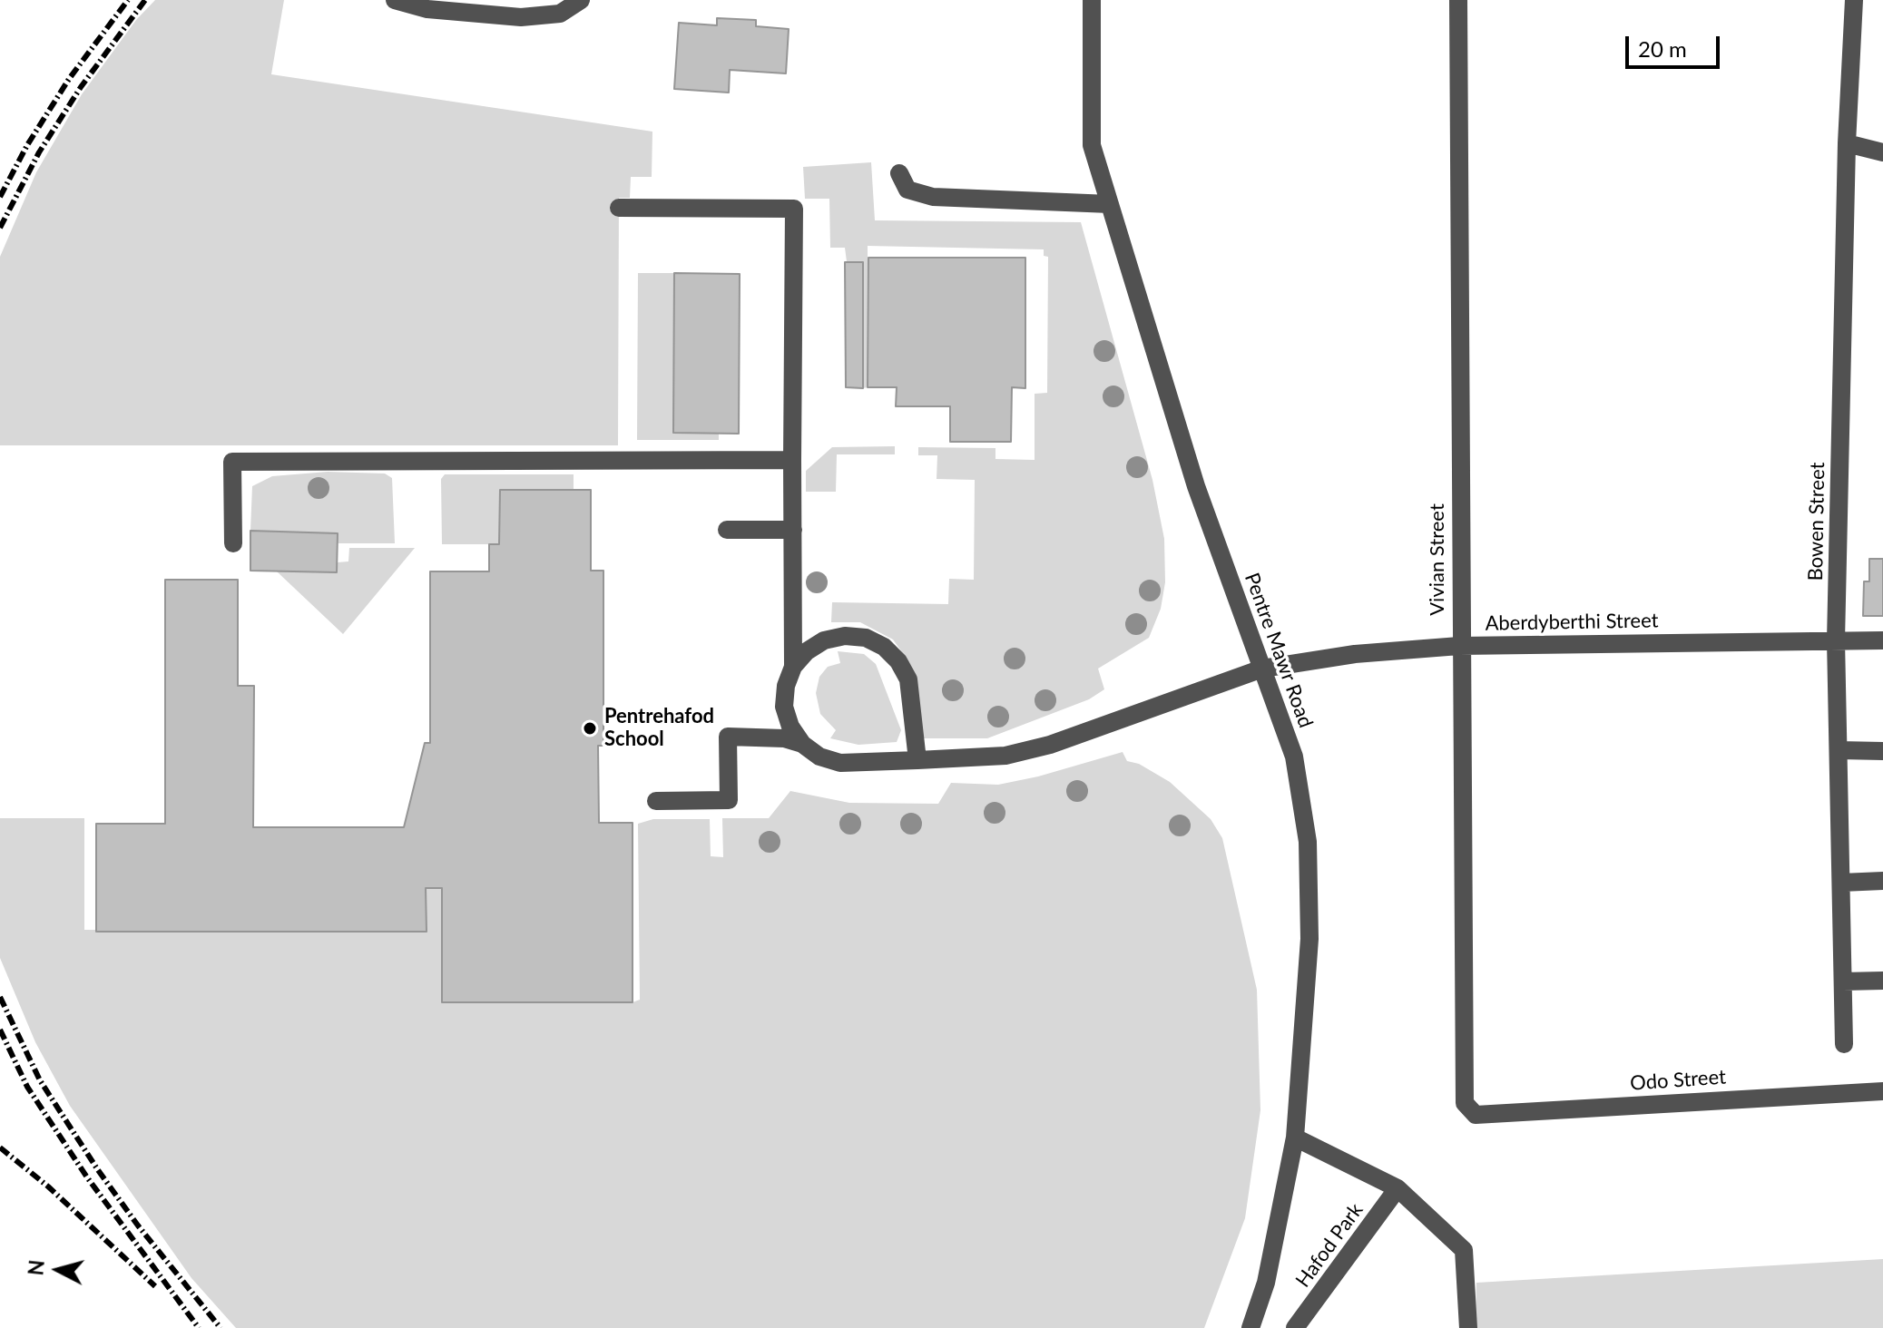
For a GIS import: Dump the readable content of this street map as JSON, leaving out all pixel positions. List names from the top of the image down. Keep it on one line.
{"streets":{"street":["Bowen Street","Vivian Street","Aberdyberthi Street","Pentre Mawr Road","Odo Street","Hafod Park"]},"crossings":[["Bowen Street","Aberdyberthi Street"],["Vivian Street","Aberdyberthi Street"],["Vivian Street","Odo Street"],["Aberdyberthi Street","Pentre Mawr Road"]],"places":["Pentrehafod School"],"scale_bar":"20 m","north":"left"}
